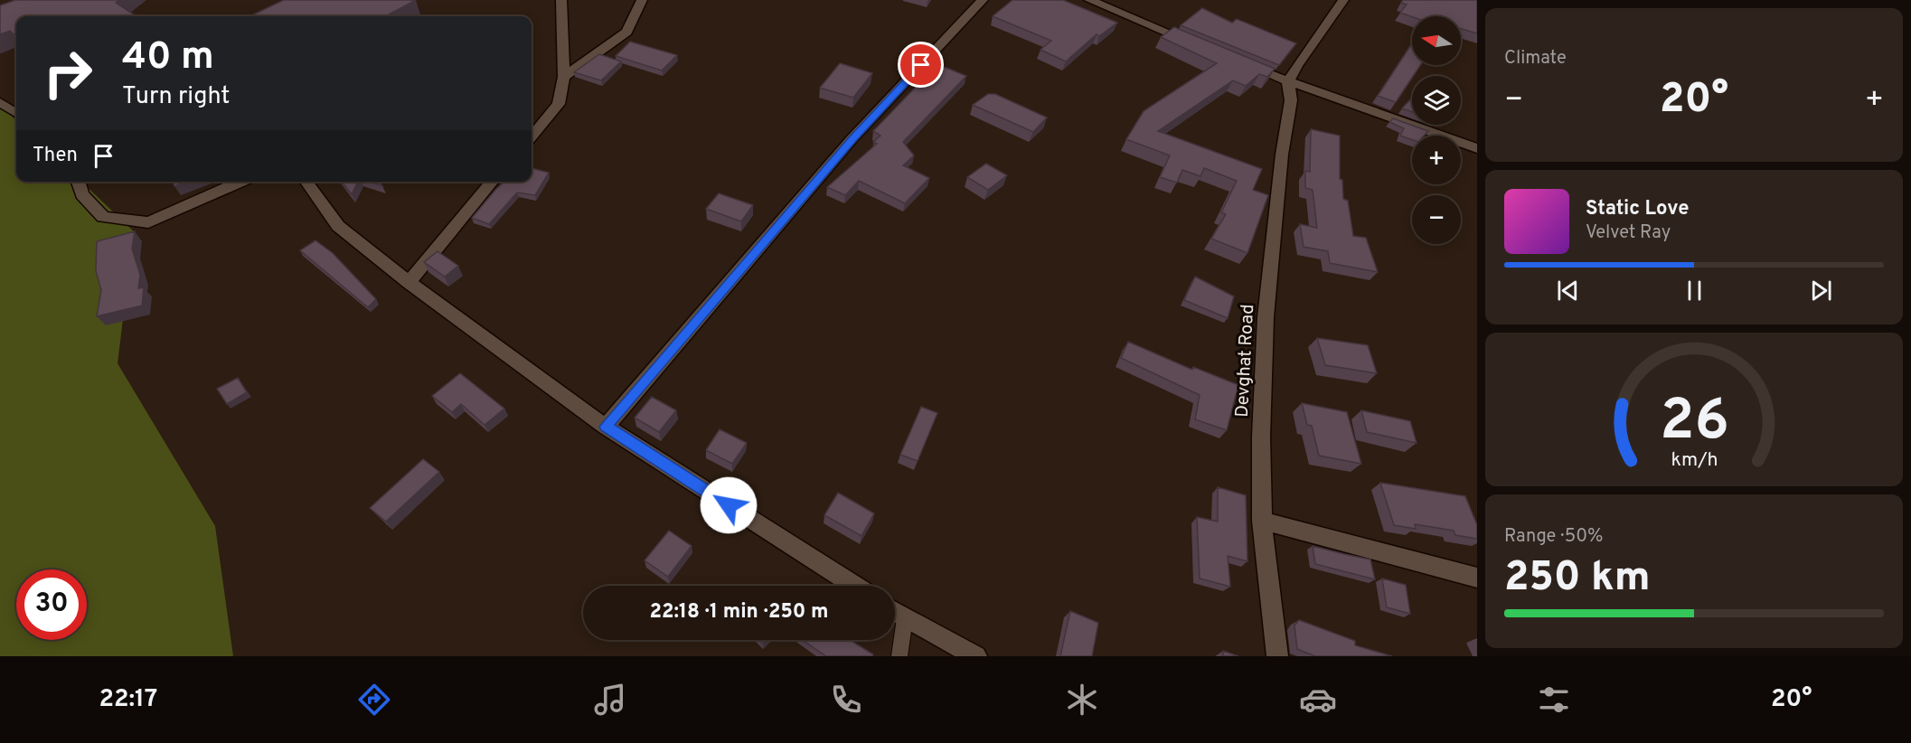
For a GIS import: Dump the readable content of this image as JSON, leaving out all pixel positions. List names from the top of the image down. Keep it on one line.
{"streets":{"street":["Devghat Road"]},"north":"left","page":{"tile":["Climate",["Range · 50%","250 km"]],"map_buttons":["+","−"],"turn":["40 m","Turn right"],"heat":["−","20°","+"],"then":"Then","song":["Static Love","Velvet Ray"],"limit":"30","trip":"22:18 · 1 min · 250 m","tabs":["22:17","20°"],"gauge":["26","km/h"]}}
